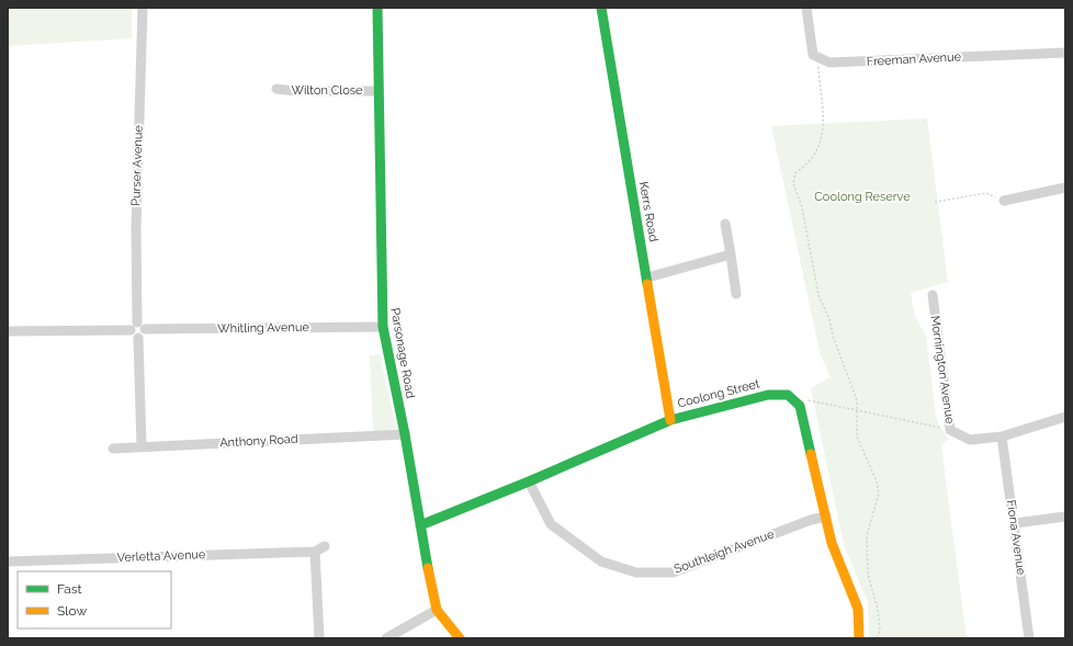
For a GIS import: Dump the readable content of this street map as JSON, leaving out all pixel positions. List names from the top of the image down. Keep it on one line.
{"streets":{"street":["Freeman Avenue","Wilton Close","Purser Avenue","Kerrs Road","Whitling Avenue","Parsonage Road","Mornington Avenue","Coolong Street","Anthony Road","Fiona Avenue","Southleigh Avenue","Verletta Avenue"]},"crossings":[["Wilton Close","Parsonage Road"],["Purser Avenue","Whitling Avenue"],["Kerrs Road","Coolong Street"],["Whitling Avenue","Parsonage Road"],["Parsonage Road","Coolong Street"],["Parsonage Road","Anthony Road"],["Mornington Avenue","Fiona Avenue"],["Coolong Street","Southleigh Avenue"]],"parks":["Coolong Reserve"],"legend":["Fast","Slow"]}
